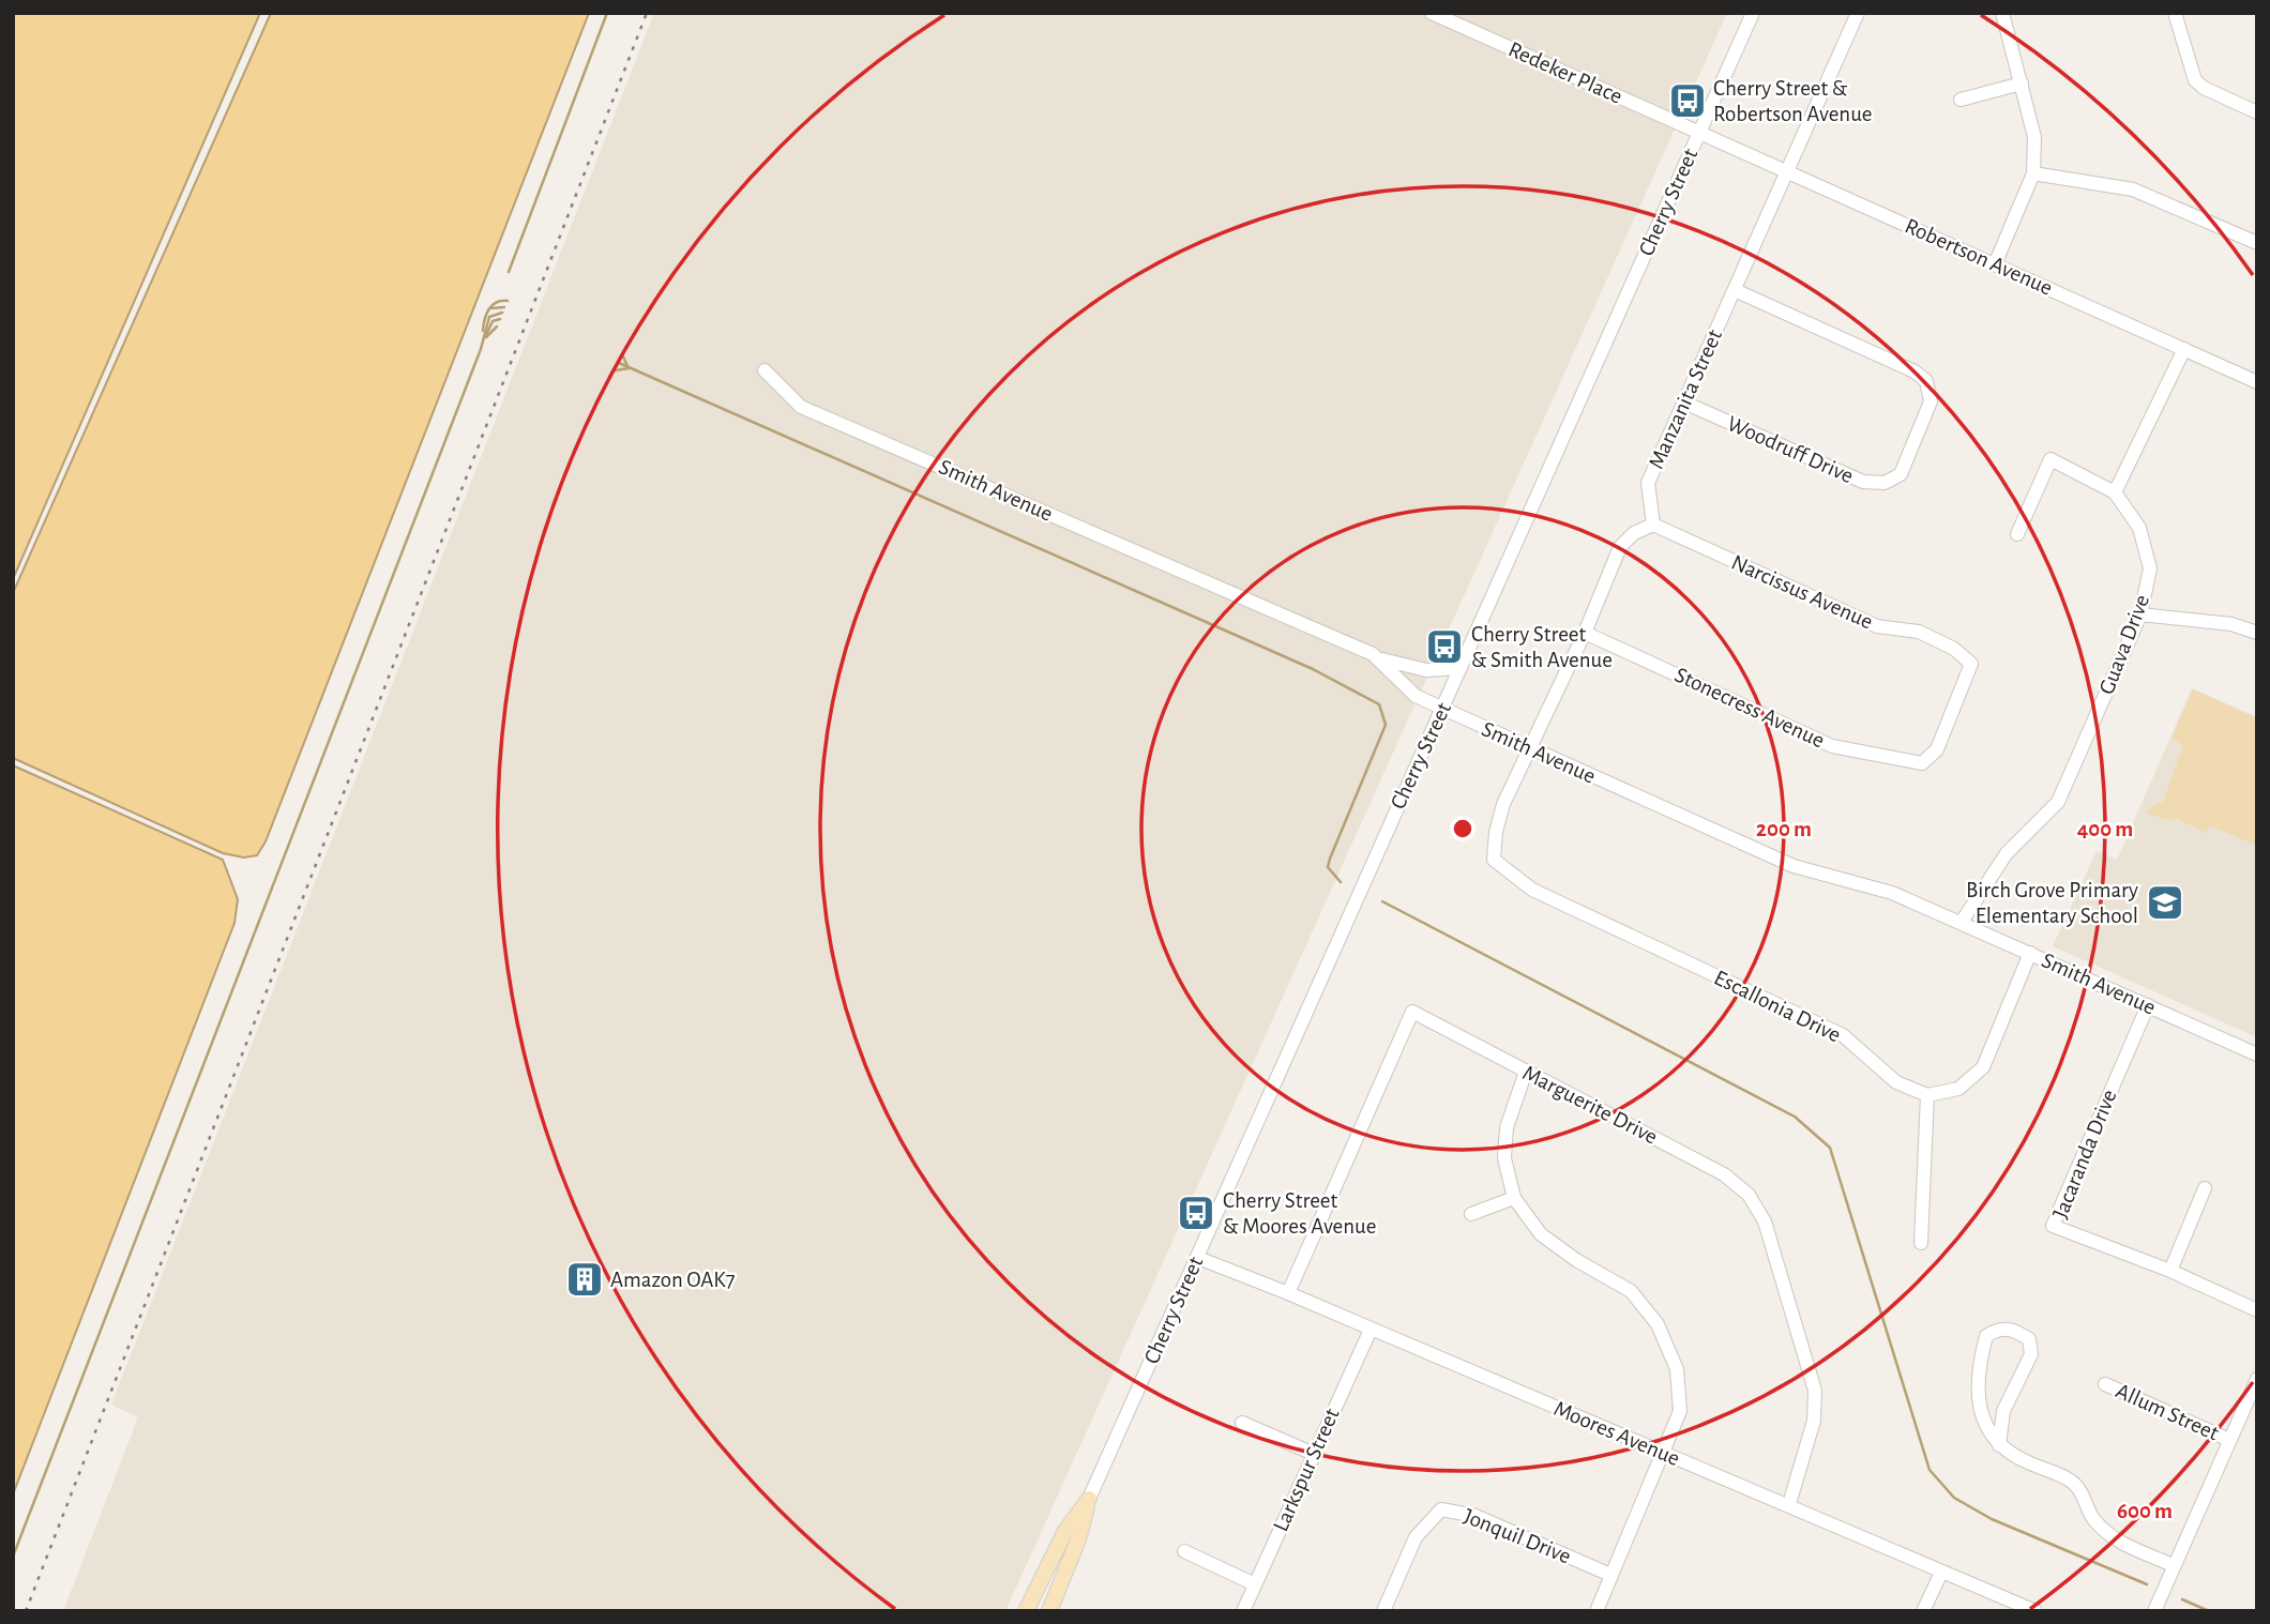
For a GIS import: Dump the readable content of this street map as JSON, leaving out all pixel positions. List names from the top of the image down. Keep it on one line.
{"streets":{"main road":["Cherry Street"],"street":["Redeker Place","Robertson Avenue","Manzanita Street","Woodruff Drive","Smith Avenue","Narcissus Avenue","Guava Drive","Stonecress Avenue","Escallonia Drive","Marguerite Drive","Jacaranda Drive","Allum Street","Moores Avenue","Larkspur Street","Jonquil Drive"]},"crossings":[["Redeker Place","Cherry Street"],["Redeker Place","Robertson Avenue"],["Cherry Street","Robertson Avenue"],["Cherry Street","Smith Avenue"],["Cherry Street","Moores Avenue"],["Robertson Avenue","Manzanita Street"],["Manzanita Street","Woodruff Drive"],["Manzanita Street","Narcissus Avenue"],["Smith Avenue","Guava Drive"],["Smith Avenue","Escallonia Drive"],["Smith Avenue","Jacaranda Drive"],["Narcissus Avenue","Stonecress Avenue"],["Marguerite Drive","Moores Avenue"],["Moores Avenue","Larkspur Street"]],"places":{"bus stop":["Cherry Street & Robertson Avenue","Cherry Street & Smith Avenue","Cherry Street & Moores Avenue"],"school or university":["Birch Grove Primary Elementary School"],"building":["Amazon OAK7"]},"rings":["200 m","400 m","600 m"]}
